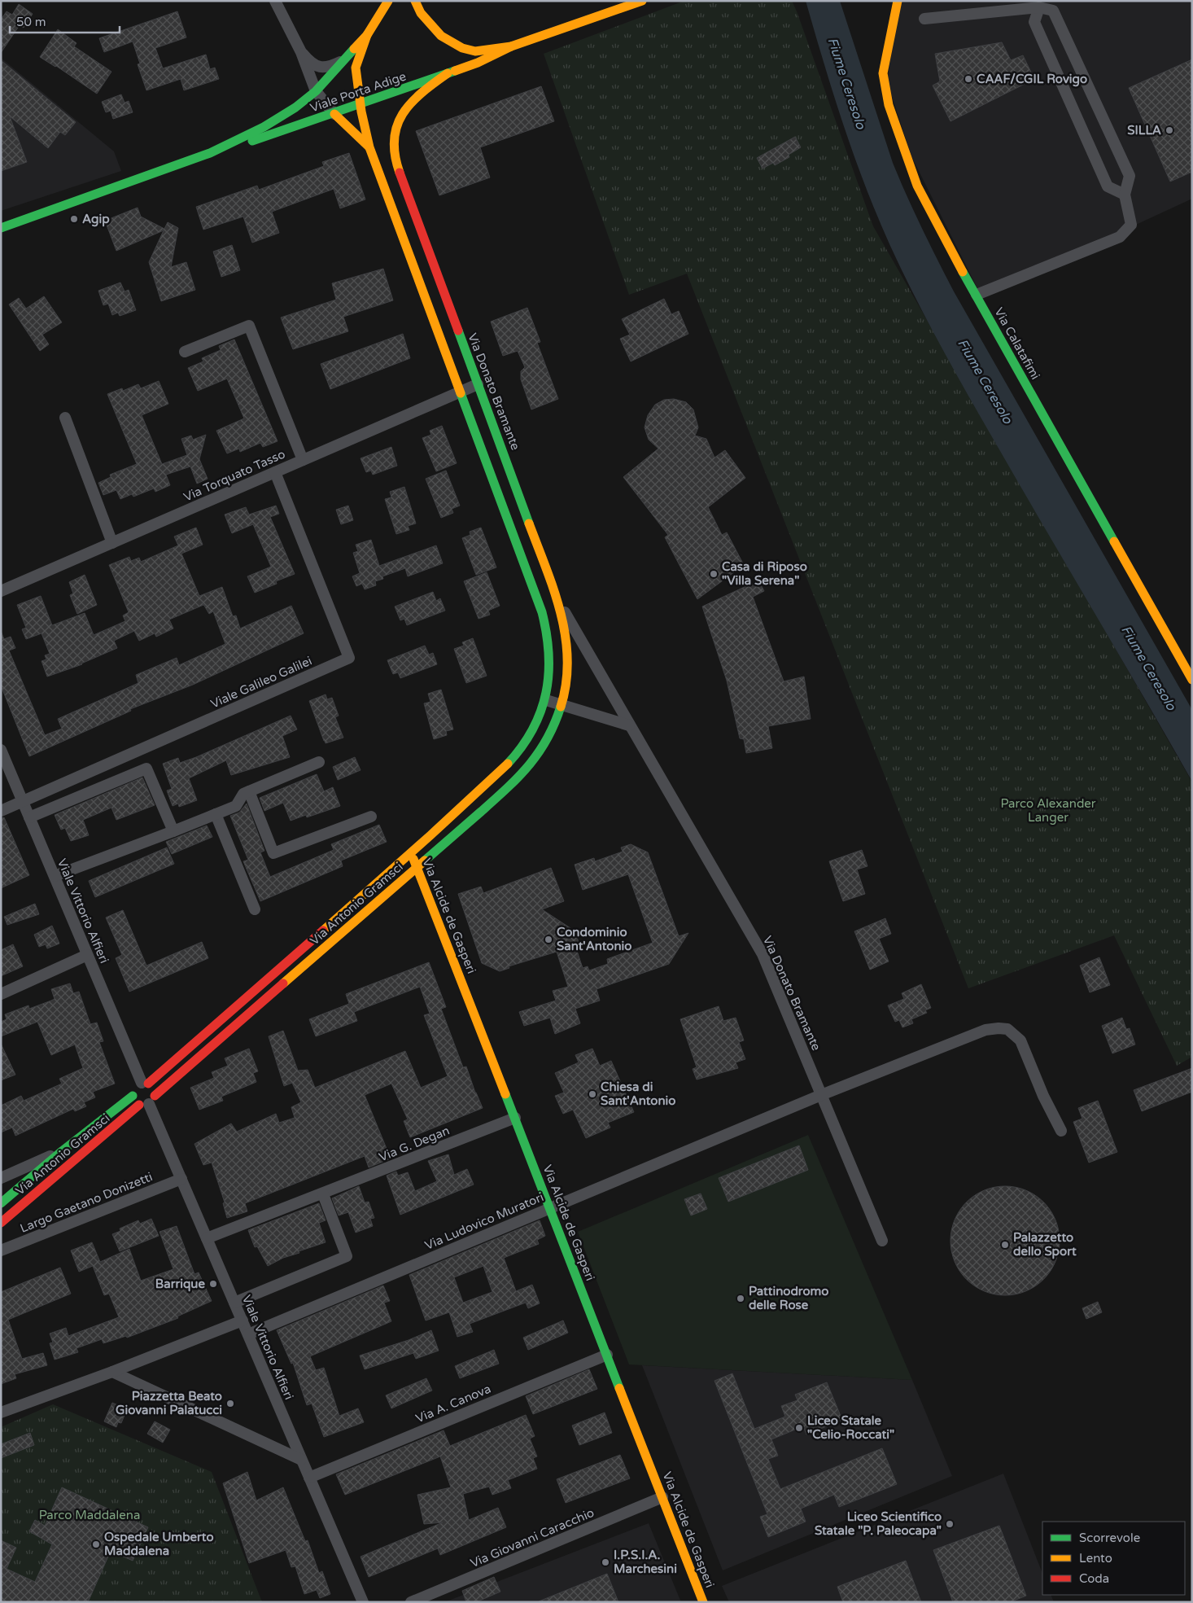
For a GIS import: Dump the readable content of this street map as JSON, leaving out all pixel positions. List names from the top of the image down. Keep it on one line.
{"streets":{"street":["Viale Porta Adige","Via Calatafimi","Via Donato Bramante","Via Torquato Tasso","Viale Galileo Galilei","Via Antonio Gramsci","Viale Vittorio Alfieri","Via Alcide de Gasperi","Via G. Degan","Largo Gaetano Donizetti","Via Ludovico Muratori","Via A. Canova","Via Giovanni Caracchio"]},"crossings":[["Viale Porta Adige","Via Donato Bramante"],["Via Donato Bramante","Via Torquato Tasso"],["Via Donato Bramante","Via Antonio Gramsci"],["Via Donato Bramante","Via Ludovico Muratori"],["Via Torquato Tasso","Viale Galileo Galilei"],["Via Torquato Tasso","Via Antonio Gramsci"],["Viale Galileo Galilei","Viale Vittorio Alfieri"],["Via Antonio Gramsci","Viale Vittorio Alfieri"],["Via Antonio Gramsci","Via Alcide de Gasperi"],["Viale Vittorio Alfieri","Via G. Degan"],["Viale Vittorio Alfieri","Largo Gaetano Donizetti"],["Viale Vittorio Alfieri","Via Ludovico Muratori"],["Viale Vittorio Alfieri","Via A. Canova"],["Via Alcide de Gasperi","Via G. Degan"],["Via Alcide de Gasperi","Via Ludovico Muratori"],["Via Alcide de Gasperi","Via A. Canova"],["Via Alcide de Gasperi","Via Giovanni Caracchio"]],"water":["Fiume Ceresolo"],"parks":["Parco Alexander Langer","Parco Maddalena"],"places":["CAAF/CGIL Rovigo","SILLA","Agip","Casa di Riposo \"Villa Serena\"","Condominio Sant'Antonio","Chiesa di Sant'Antonio","Palazzetto dello Sport","Barrique","Pattinodromo delle Rose","Piazzetta Beato Giovanni Palatucci","Liceo Statale \"Celio-Roccati\"","Liceo Scientifico Statale \"P. Paleocapa\"","Ospedale Umberto Maddalena","I.P.S.I.A. Marchesini"],"legend":["Scorrevole","Lento","Coda"],"scale_bar":"50 m"}
